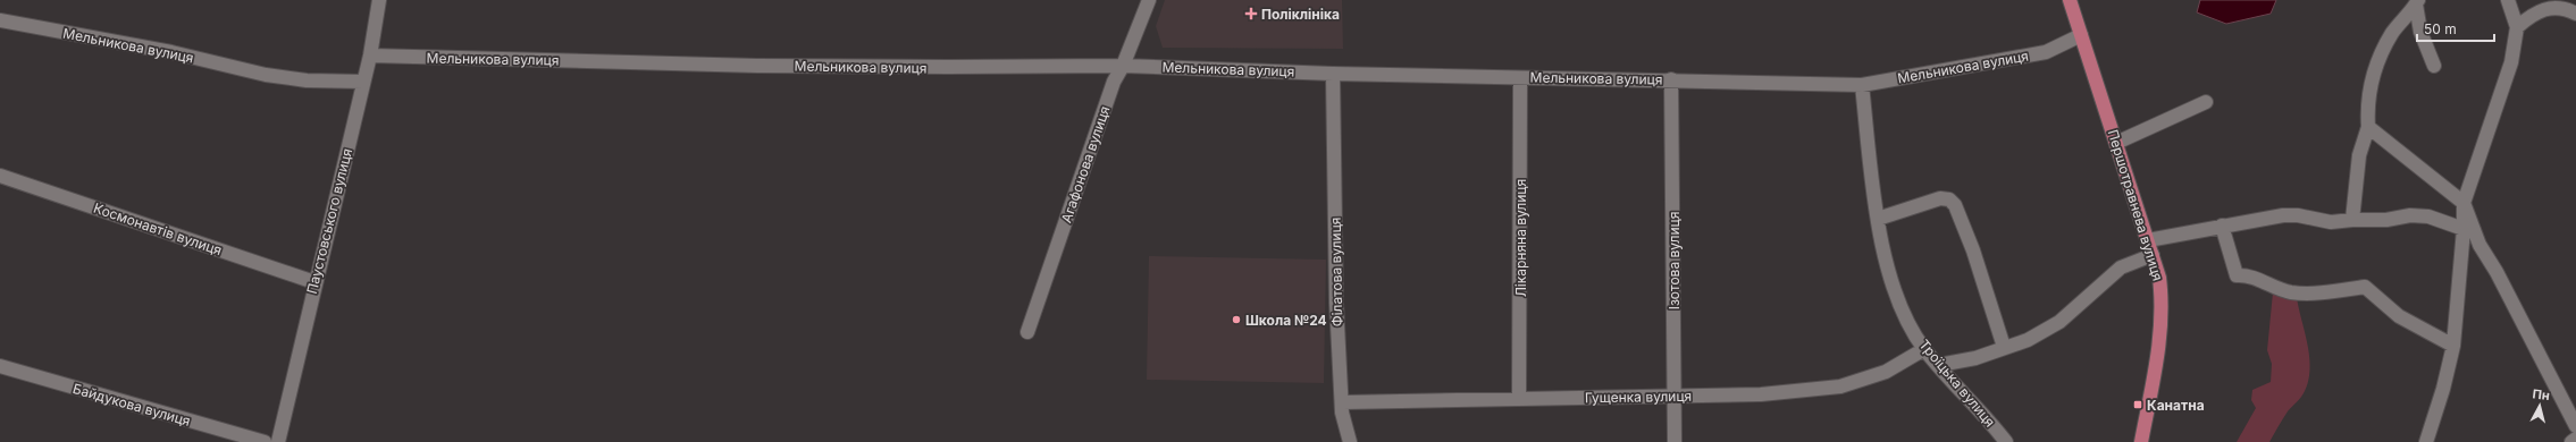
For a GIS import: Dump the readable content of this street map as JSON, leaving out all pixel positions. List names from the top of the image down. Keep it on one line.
{"streets":{"main road":["Першотравнева вулиця"],"street":["Мельникова вулиця","Агафонова вулиця","Паустовського вулиця","Космонавтів вулиця","Лікарняна вулиця","Ізотова вулиця","Філатова вулиця","Троїцька вулиця","Гущенка вулиця","Байдукова вулиця"]},"crossings":[["Мельникова вулиця","Агафонова вулиця"],["Мельникова вулиця","Першотравнева вулиця"],["Мельникова вулиця","Паустовського вулиця"],["Мельникова вулиця","Лікарняна вулиця"],["Мельникова вулиця","Ізотова вулиця"],["Мельникова вулиця","Філатова вулиця"],["Мельникова вулиця","Троїцька вулиця"],["Паустовського вулиця","Космонавтів вулиця"],["Лікарняна вулиця","Гущенка вулиця"],["Ізотова вулиця","Гущенка вулиця"],["Філатова вулиця","Гущенка вулиця"],["Троїцька вулиця","Гущенка вулиця"]],"places":{"health":["Поліклініка"],"other":["Школа №24"],"transit":["Канатна"]},"scale_bar":"50 m","north":"top"}
